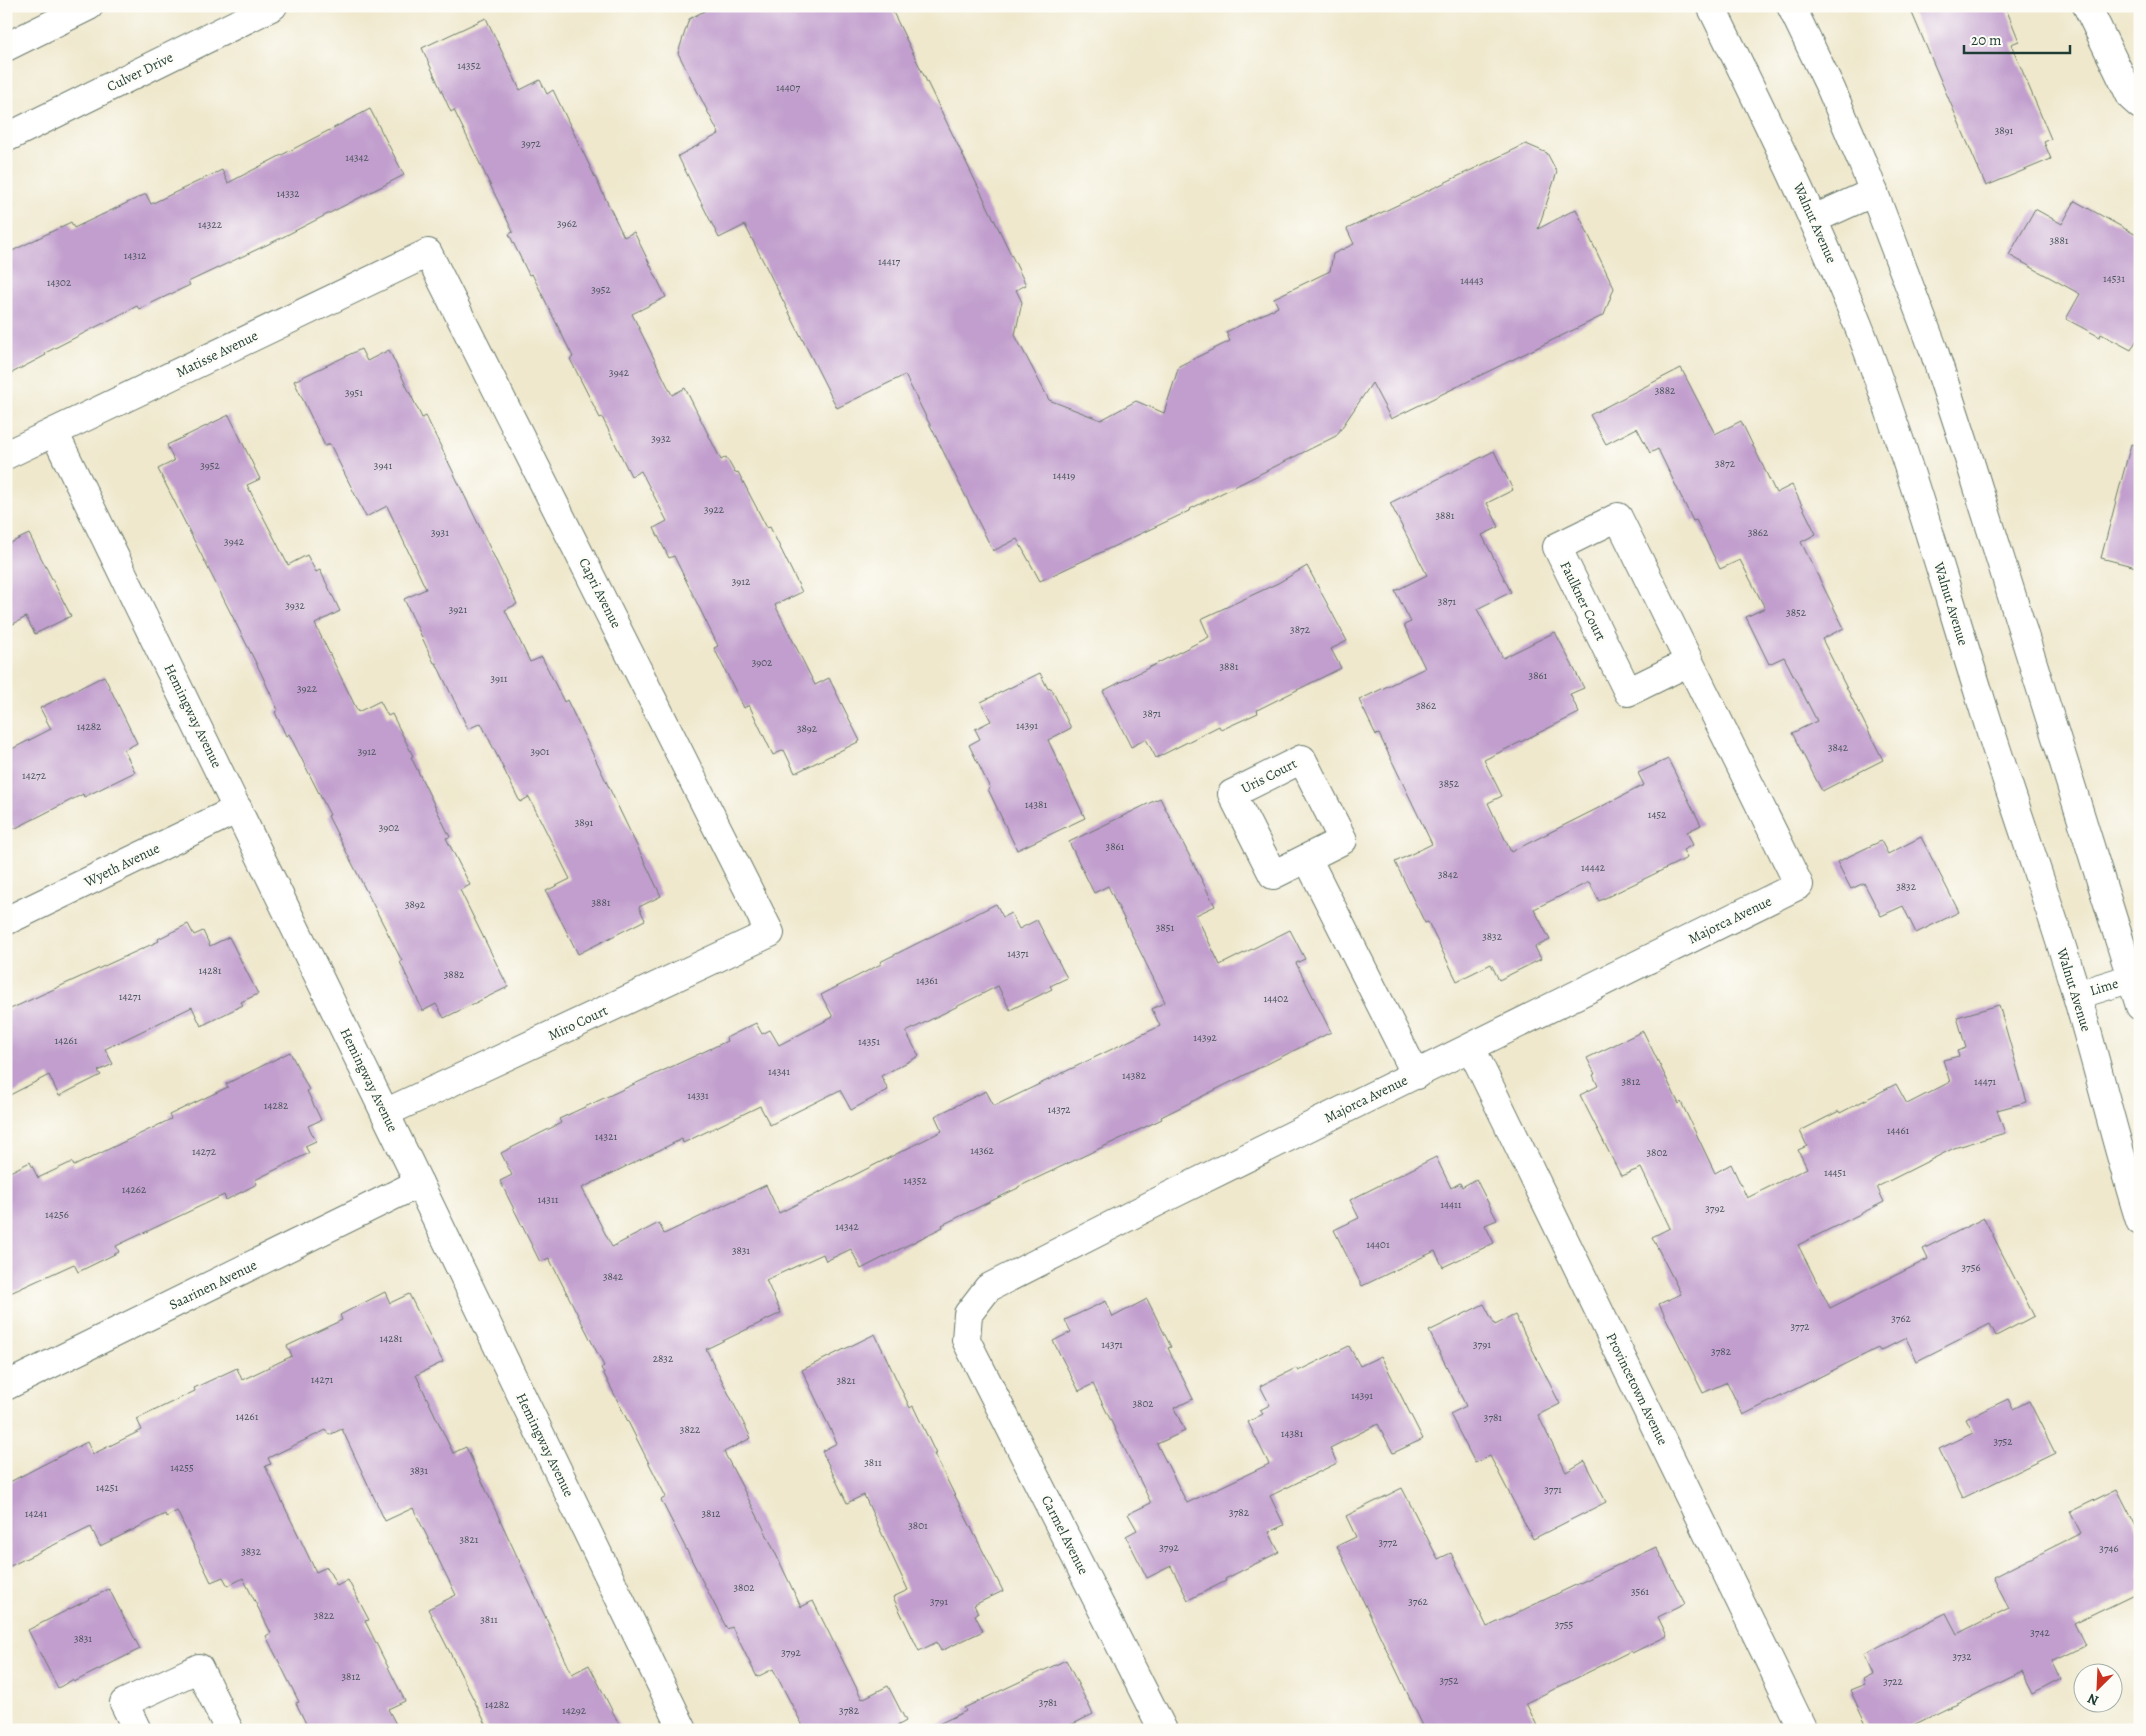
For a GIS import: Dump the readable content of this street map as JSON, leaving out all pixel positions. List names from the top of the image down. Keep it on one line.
{"streets":{"street":["Culver Drive","Walnut Avenue","Matisse Avenue","Capri Avenue","Faulkner Court","Hemingway Avenue","Wyeth Avenue","Majorca Avenue","Lime","Miro Court","Saarinen Avenue","Provincetown Avenue","Carmel Avenue"]},"crossings":[["Walnut Avenue","Lime"],["Matisse Avenue","Capri Avenue"],["Matisse Avenue","Hemingway Avenue"],["Capri Avenue","Miro Court"],["Faulkner Court","Majorca Avenue"],["Hemingway Avenue","Wyeth Avenue"],["Hemingway Avenue","Miro Court"],["Hemingway Avenue","Saarinen Avenue"],["Majorca Avenue","Provincetown Avenue"],["Majorca Avenue","Carmel Avenue"]],"house_numbers":["14352","14407","3891","3972","14342","14332","3962","14322","3881","14312","14417","14531","14443","14302","3952","3942","3882","3951","3932","3872","3952","3941","14419","3922","3881","3931","3862","3942","3912","3871","3932","3921","3852","3872","3902","3881","3861","3911","3922","3862","3871","14391","14282","3892","3842","3912","3901","14272","3852","14381","1452","3891","3902","3861","14442","3842","3832","3881","3892","3851","3832","14371","14281","3882","14361","14271","14402","14392","14261","14351","14341","14382","3812","14471","14331","14282","14372","14461","14321","14362","14272","3802","14451","14352","14262","14311","14411","3792","14256","14342","14401","3831","3756","3842","3762","3772","14281","14371","3791","3782","2832","14271","3821","14391","3802","14261","3781","3822","14381","3752","3811","14255","3831","14251","3771","3782","14241","3812","3801","3821","3772","3792","3746","3832","3802","3561","3791","3762","3822","3811","3755","3742","3831","3792","3732","3812","3752","3722","3781","14282","14292","3782"],"scale_bar":"20 m","north":"bottom left"}
